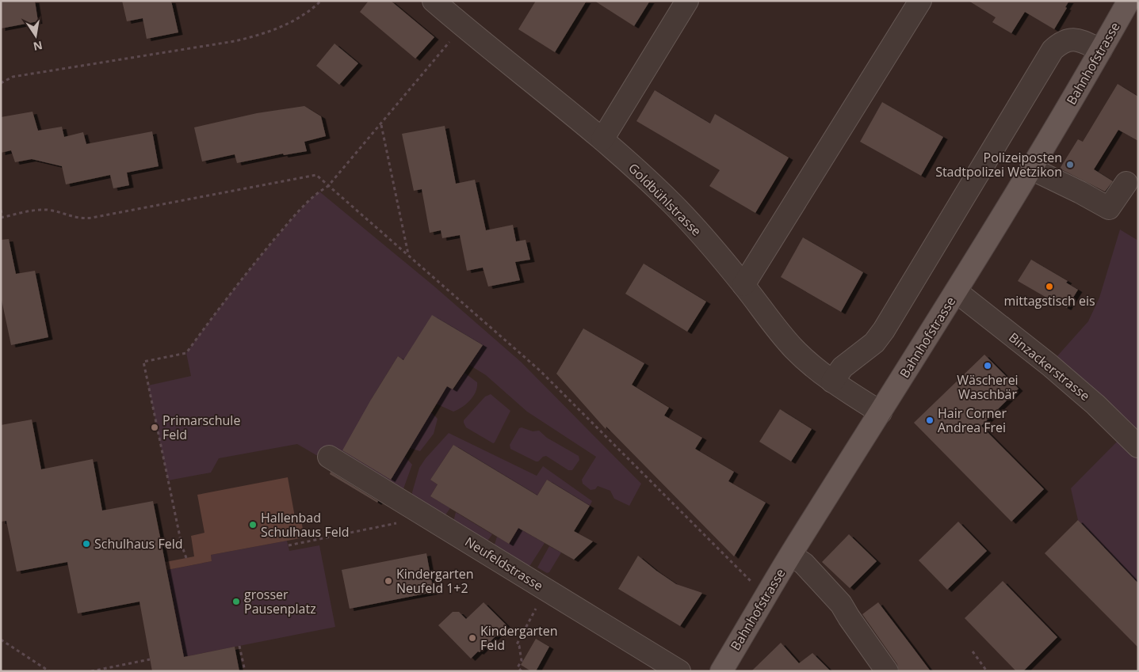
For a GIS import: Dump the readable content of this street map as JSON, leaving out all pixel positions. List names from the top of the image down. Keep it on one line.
{"streets":{"main road":["Bahnhofstrasse"],"street":["Goldbühlstrasse","Binzackerstrasse","Neufeldstrasse"]},"crossings":[["Bahnhofstrasse","Goldbühlstrasse"],["Bahnhofstrasse","Binzackerstrasse"]],"places":["Polizeiposten Stadtpolizei Wetzikon","mittagstisch eis","Wäscherei Waschbär","Hair Corner Andrea Frei","Primarschule Feld","Hallenbad Schulhaus Feld","Schulhaus Feld","Kindergarten Neufeld 1+2","grosser Pausenplatz","Kindergarten Feld"],"north":"bottom"}
